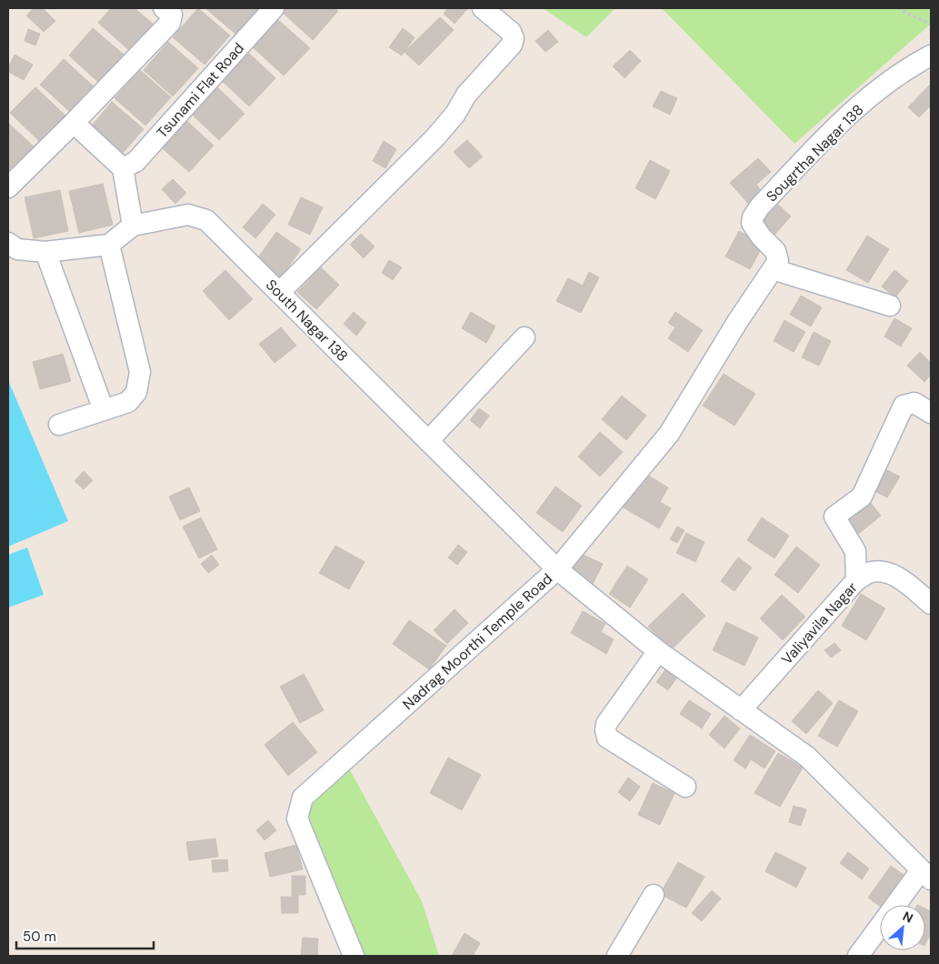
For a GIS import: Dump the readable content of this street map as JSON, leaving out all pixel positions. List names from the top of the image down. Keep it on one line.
{"streets":{"street":["Tsunami Flat Road","Sougrtha Nagar 138","South Nagar 138","Valiyavila Nagar","Nadrag Moorthi Temple Road"]},"crossings":[["South Nagar 138","Nadrag Moorthi Temple Road"],["Valiyavila Nagar","Nadrag Moorthi Temple Road"]],"scale_bar":"50 m","north":"top right"}
